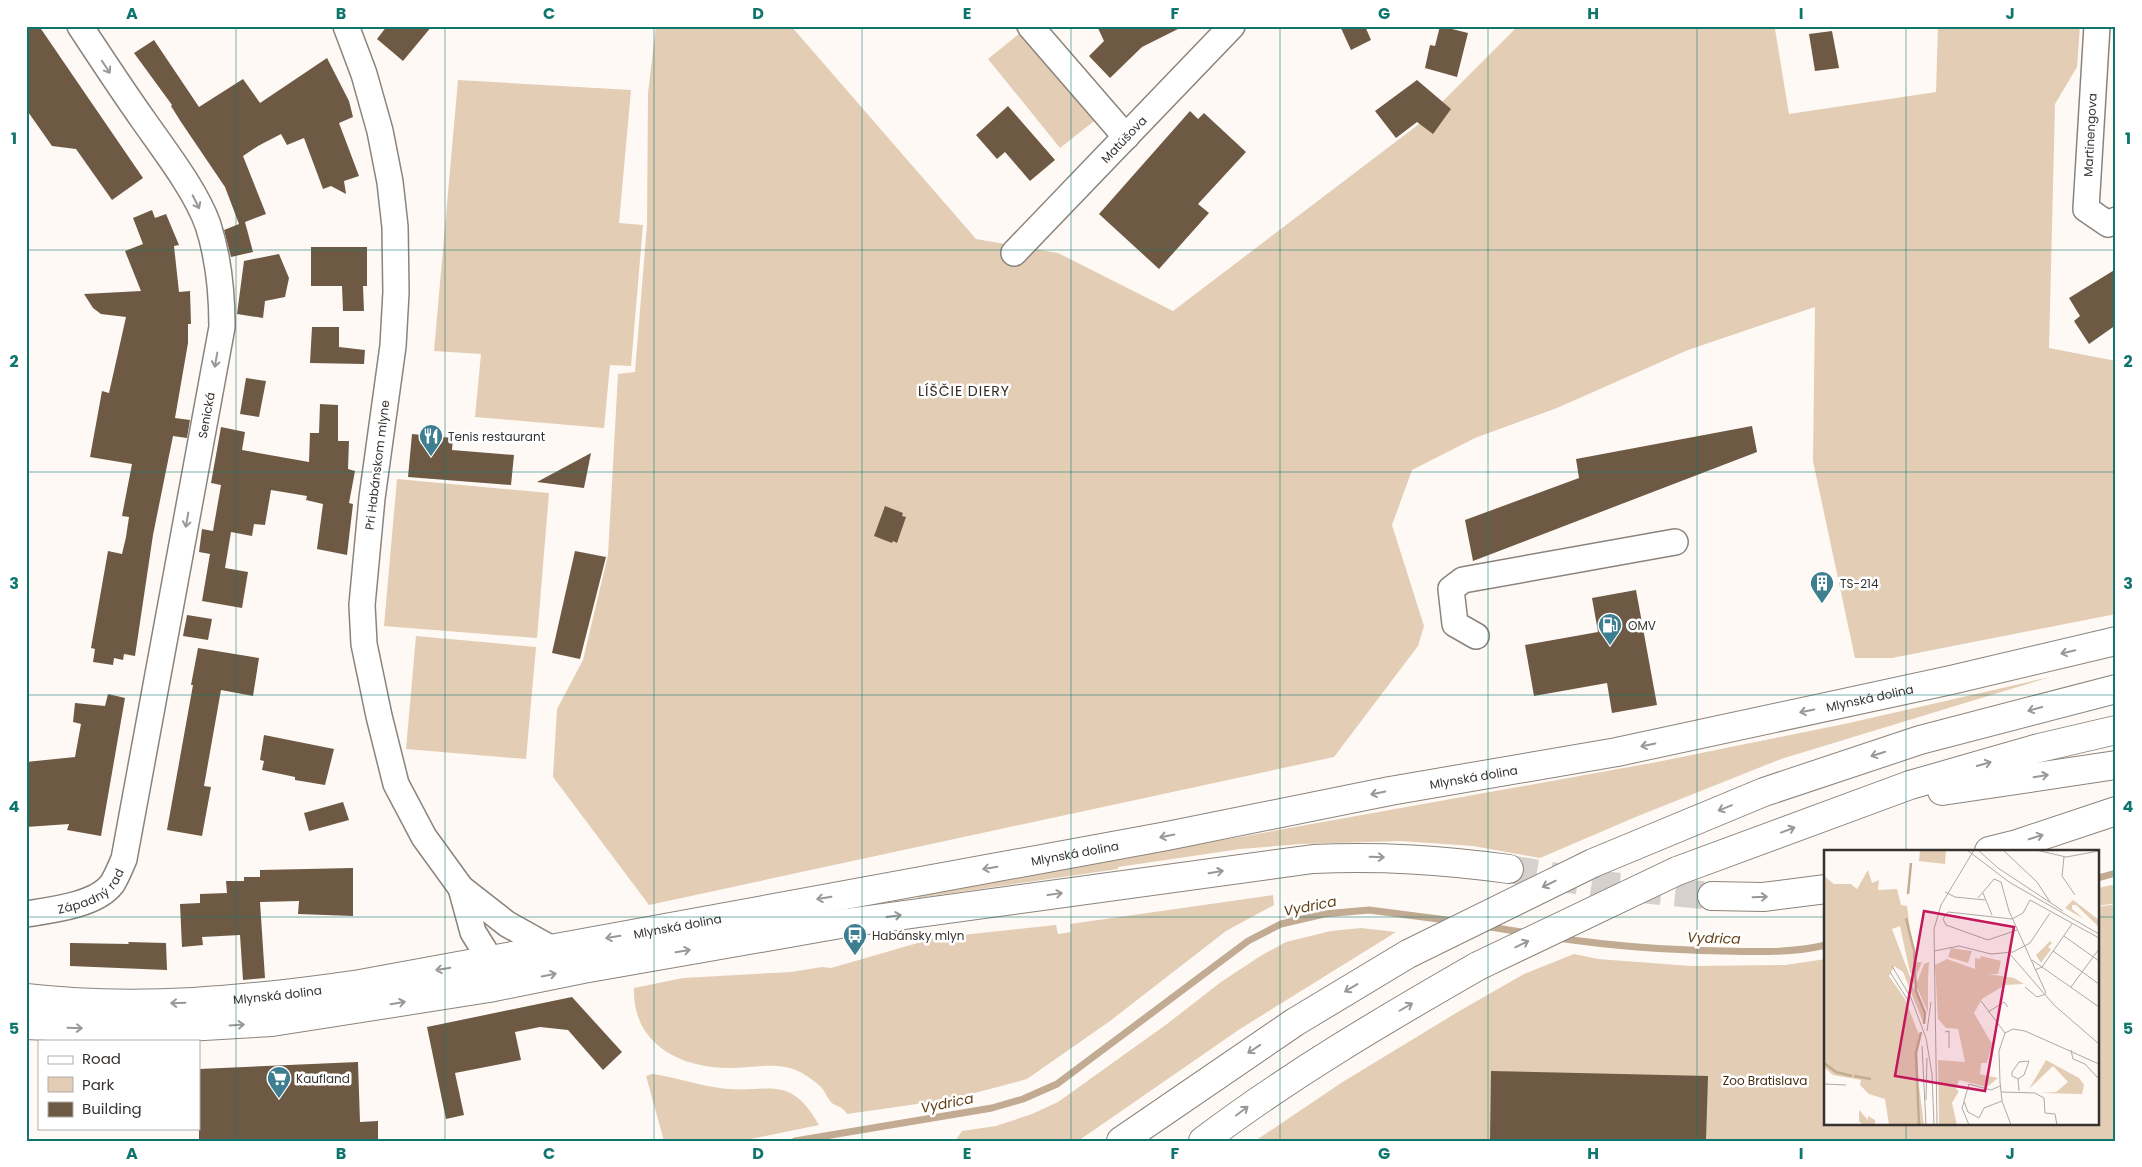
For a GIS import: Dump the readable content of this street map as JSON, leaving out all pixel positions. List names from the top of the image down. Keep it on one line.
{"streets":{"main road":["Mlynská dolina"],"street":["Martinengova","Matúšova","Senická","Pri Habánskom mlyne","Západný rad"]},"crossings":[["Senická","Západný rad"],["Pri Habánskom mlyne","Mlynská dolina"]],"one_way":["Senická"],"districts":["LÍŠČIE DIERY"],"water":["Vydrica"],"parks":["Zoo Bratislava"],"places":{"restaurant":["Tenis restaurant"],"building":["TS-214"],"fuel station":["OMV"],"bus stop":["Habánsky mlyn"],"supermarket":["Kaufland"]},"legend":["Road","Park","Building"],"grid":{"columns":["A","B","C","D","E","F","G","H","I","J"],"rows":["1","2","3","4","5"]}}
